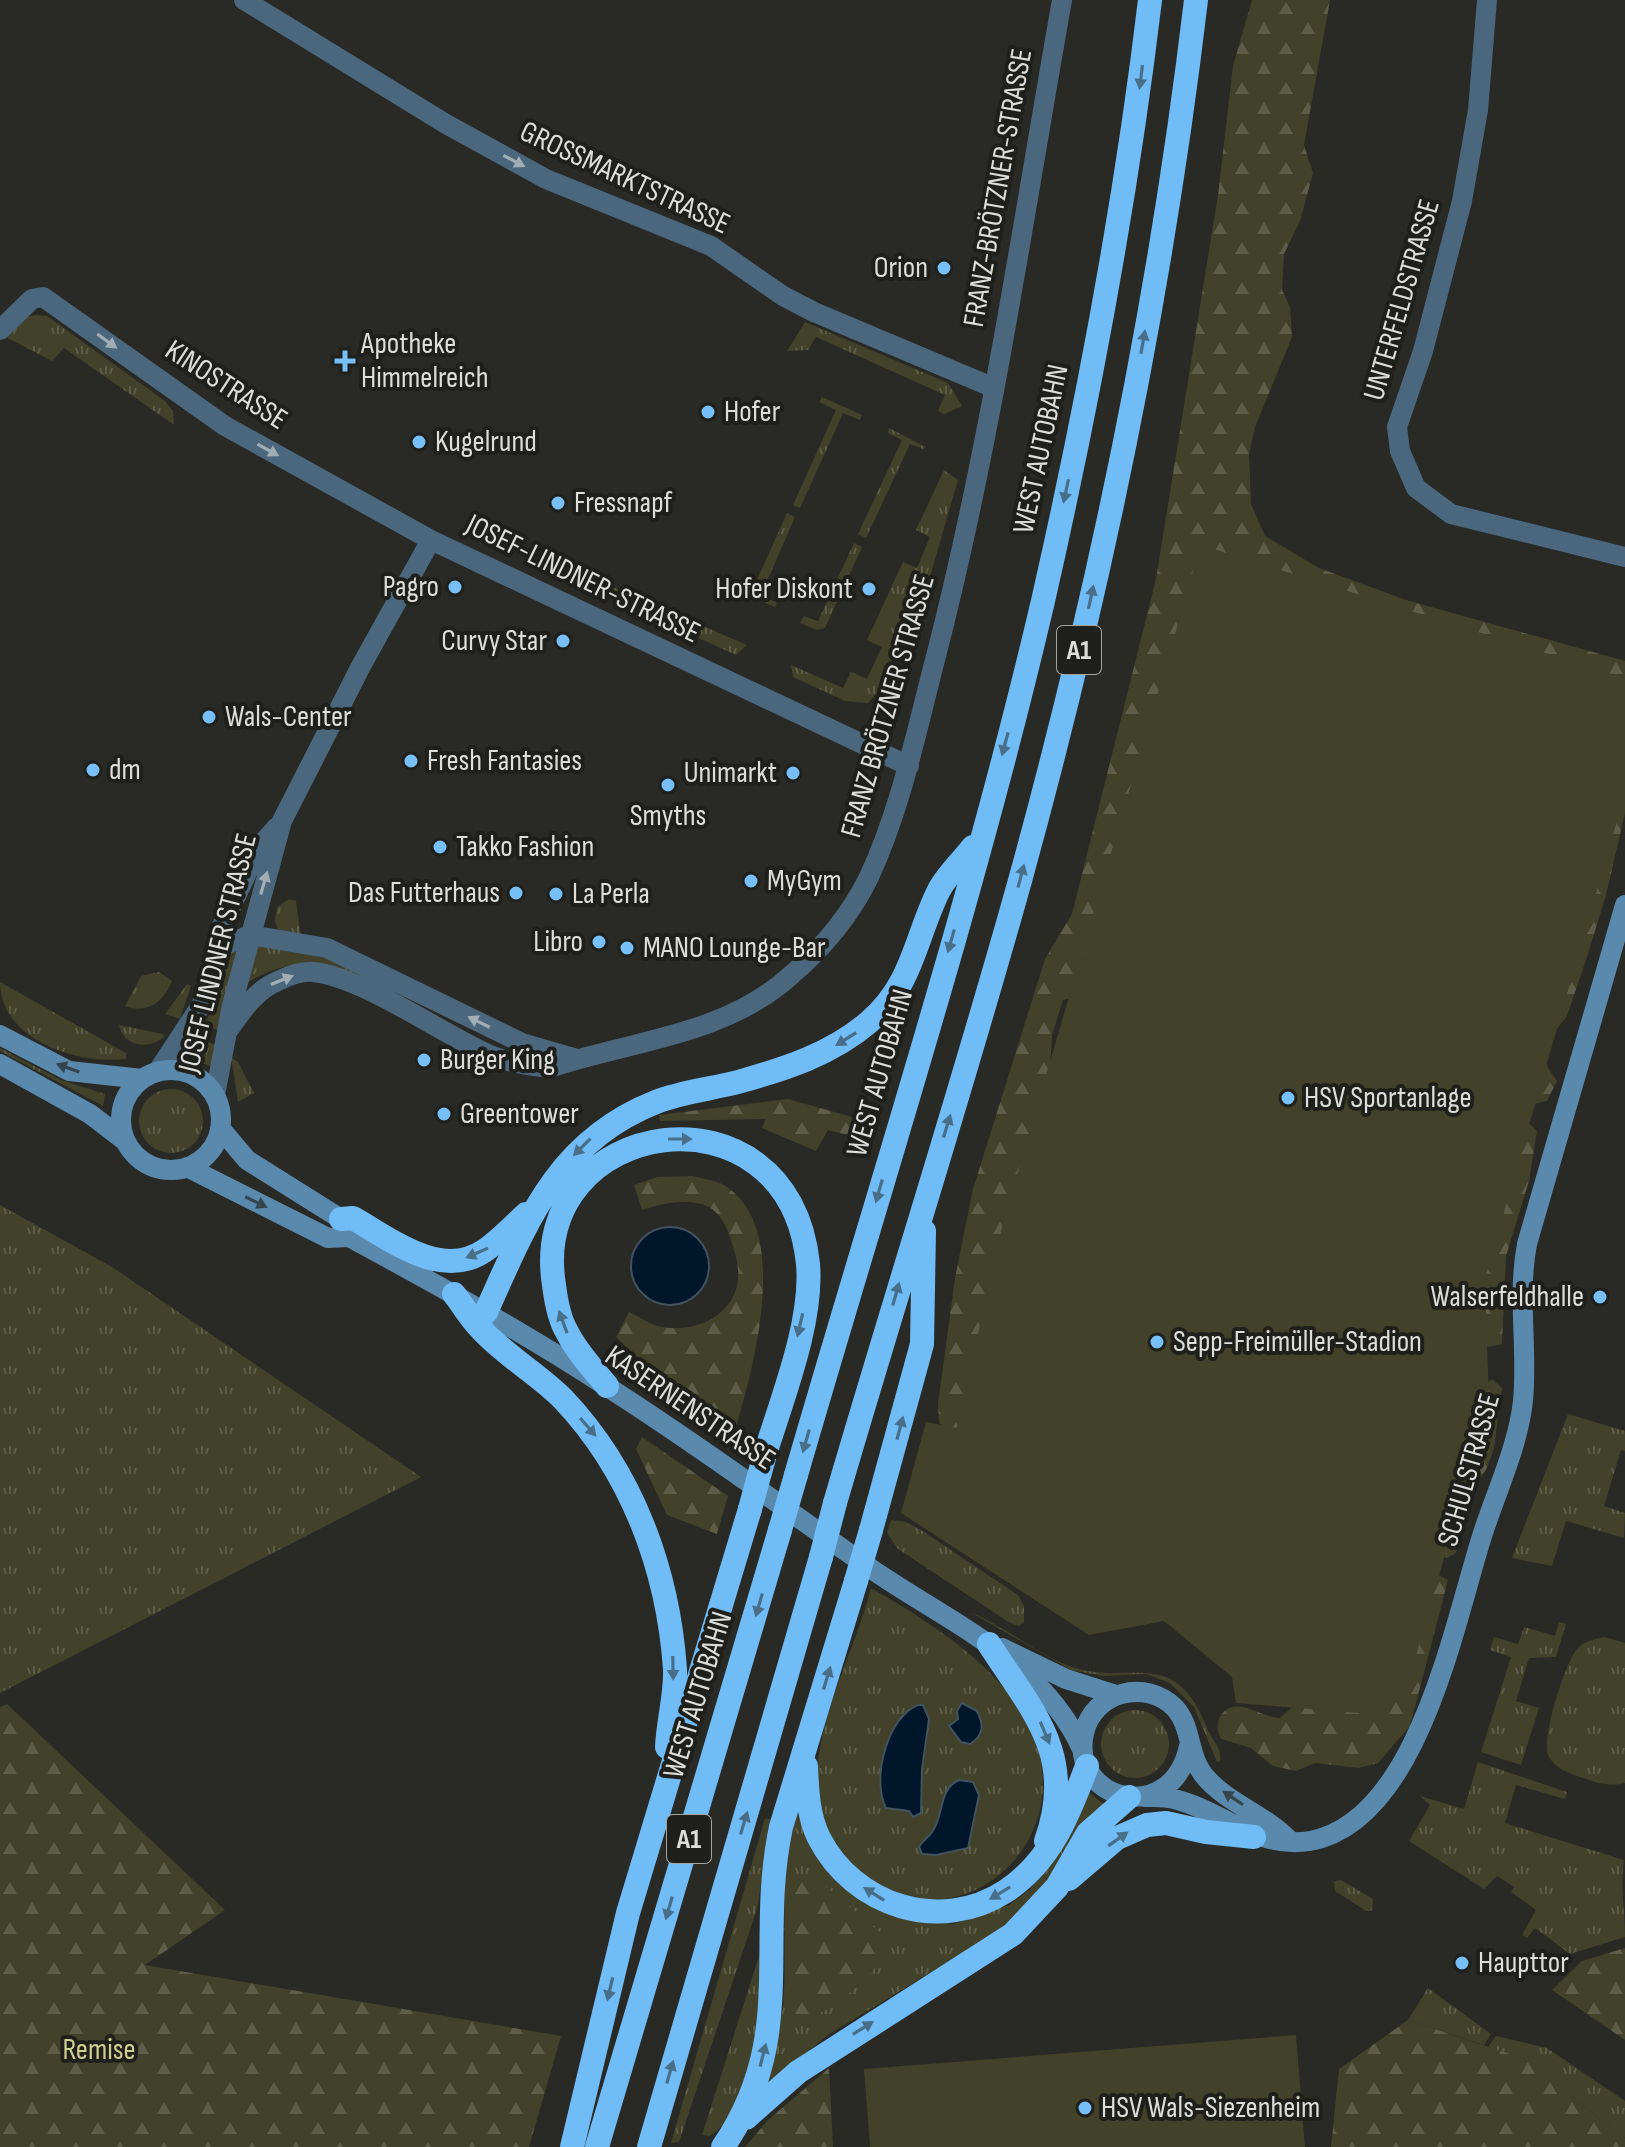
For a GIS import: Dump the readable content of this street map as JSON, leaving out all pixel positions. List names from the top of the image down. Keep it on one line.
{"streets":{"highway":["WEST AUTOBAHN","A1"],"main road":["KASERNENSTRASSE","SCHULSTRASSE"],"street":["GROSSMARKTSTRASSE","FRANZ-BRÖTZNER-STRASSE","UNTERFELDSTRASSE","KINOSTRASSE","JOSEF-LINDNER-STRASSE","FRANZ BRÖTZNER STRASSE","JOSEF LINDNER STRASSE"]},"crossings":[["GROSSMARKTSTRASSE","FRANZ-BRÖTZNER-STRASSE"],["GROSSMARKTSTRASSE","FRANZ BRÖTZNER STRASSE"],["FRANZ-BRÖTZNER-STRASSE","FRANZ BRÖTZNER STRASSE"],["KINOSTRASSE","JOSEF-LINDNER-STRASSE"],["JOSEF-LINDNER-STRASSE","FRANZ BRÖTZNER STRASSE"],["JOSEF-LINDNER-STRASSE","JOSEF LINDNER STRASSE"],["FRANZ BRÖTZNER STRASSE","JOSEF LINDNER STRASSE"],["JOSEF LINDNER STRASSE","KASERNENSTRASSE"],["KASERNENSTRASSE","SCHULSTRASSE"]],"one_way":["GROSSMARKTSTRASSE","KINOSTRASSE"],"parks":["Remise"],"places":{"other":["Orion","Hofer","Kugelrund","Fressnapf","Pagro","Hofer Diskont","Curvy Star","Wals-Center","Fresh Fantasies","dm","Unimarkt","Smyths","Takko Fashion","MyGym","Das Futterhaus","La Perla","Libro","MANO Lounge-Bar","Burger King","HSV Sportanlage","Greentower","Walserfeldhalle","Sepp-Freimüller-Stadion","Haupttor","HSV Wals-Siezenheim"],"health":["Apotheke Himmelreich"]}}
